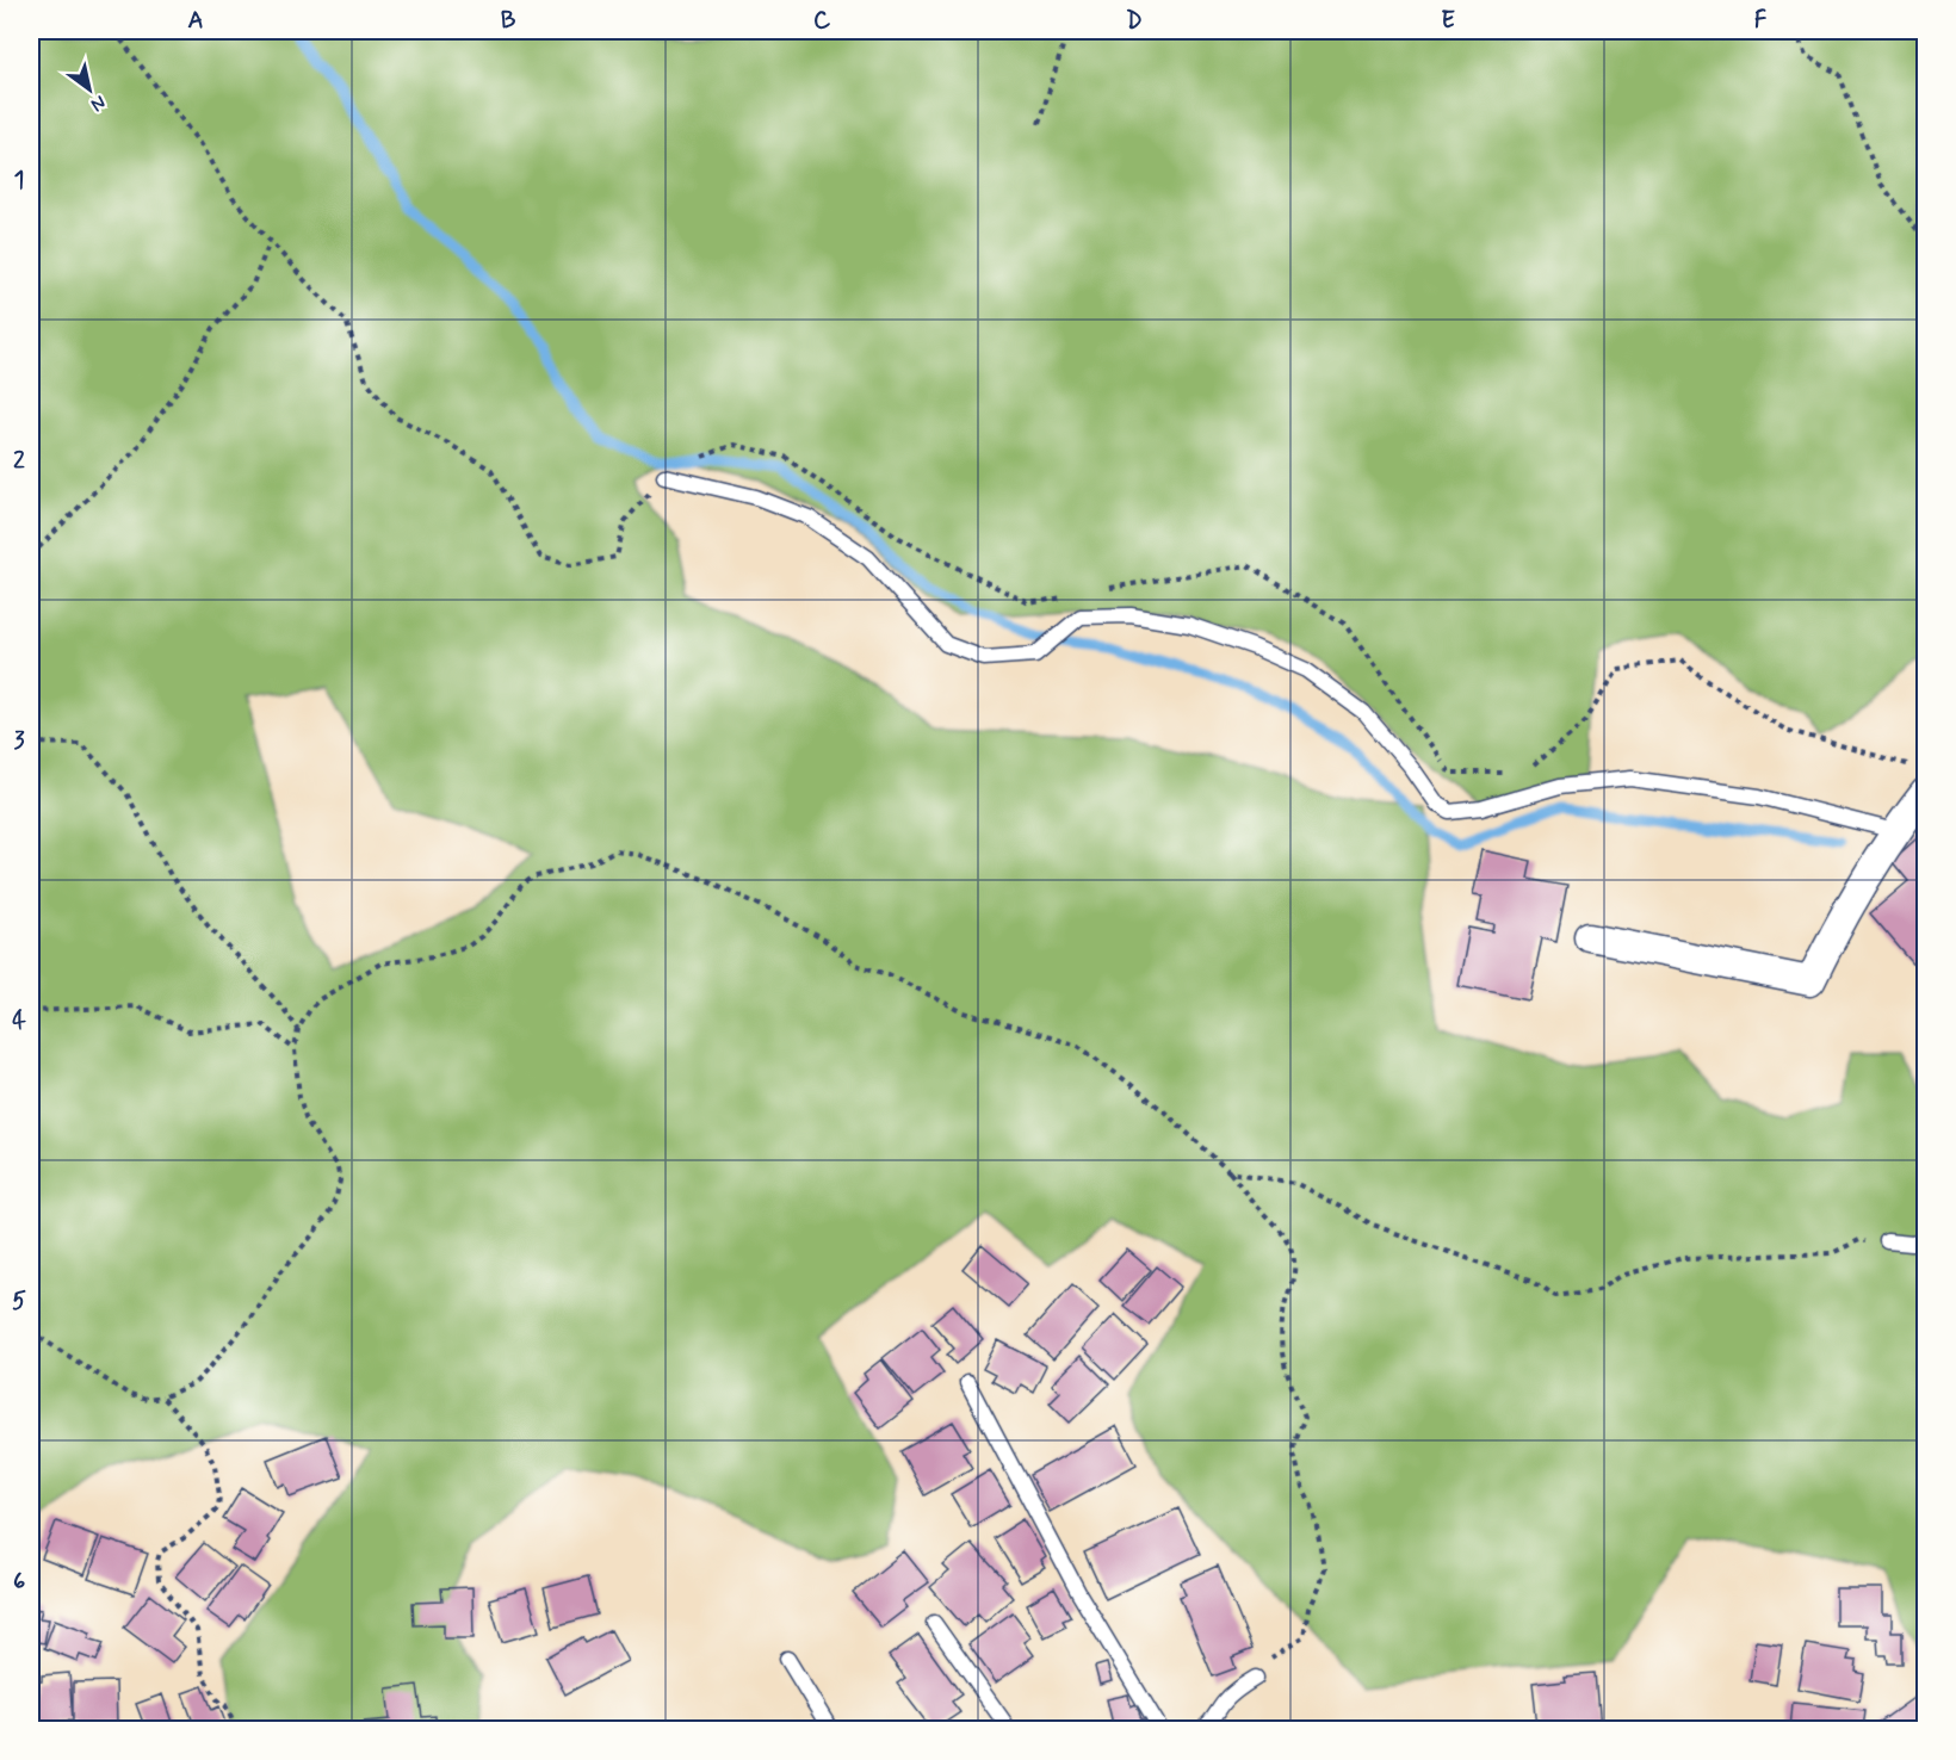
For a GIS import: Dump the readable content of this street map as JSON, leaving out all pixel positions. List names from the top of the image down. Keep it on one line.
{"north":"bottom right","grid":{"columns":["A","B","C","D","E","F"],"rows":["1","2","3","4","5","6"]}}
